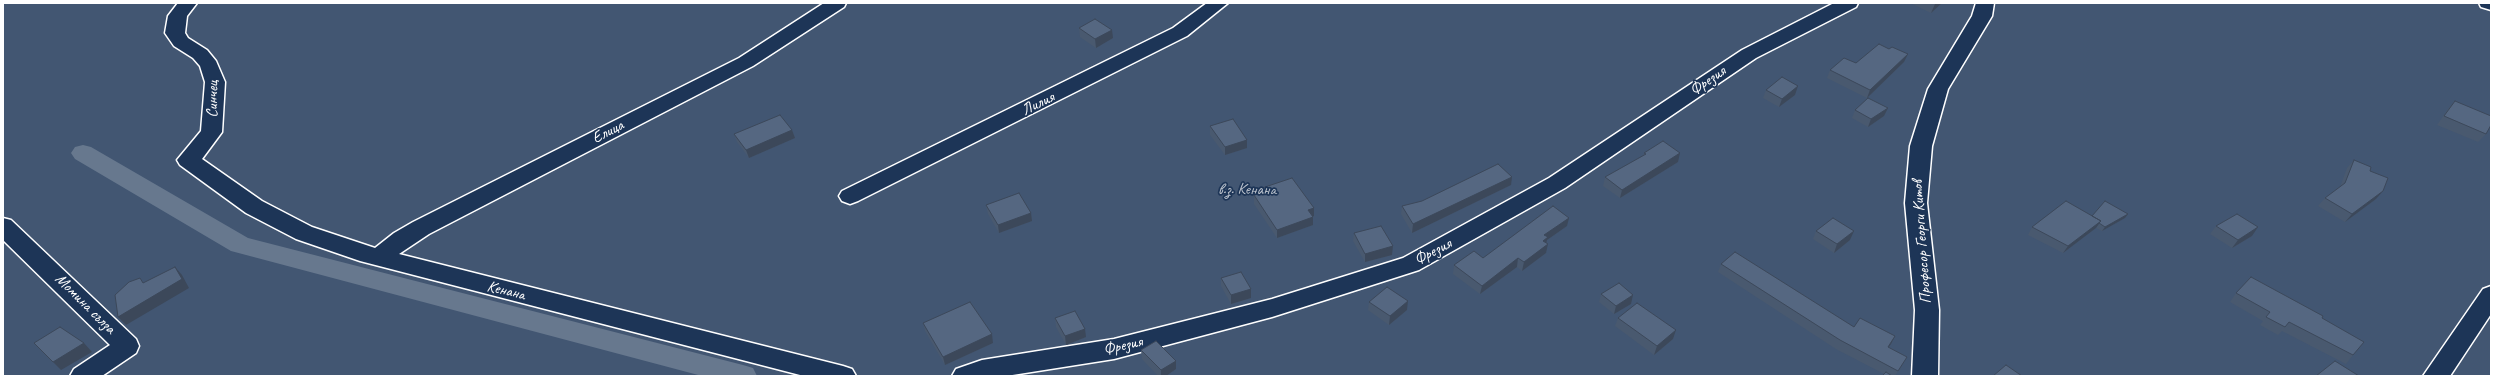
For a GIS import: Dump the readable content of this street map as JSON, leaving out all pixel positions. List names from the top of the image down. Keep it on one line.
{"streets":{"street":["Фрезия","Синчец","Лилия","Елица","Професор Георги Китов","Кенана","Момина сълза"]},"crossings":[["Синчец","Кенана"],["Елица","Кенана"]],"parks":["в.з. Кенана"]}
